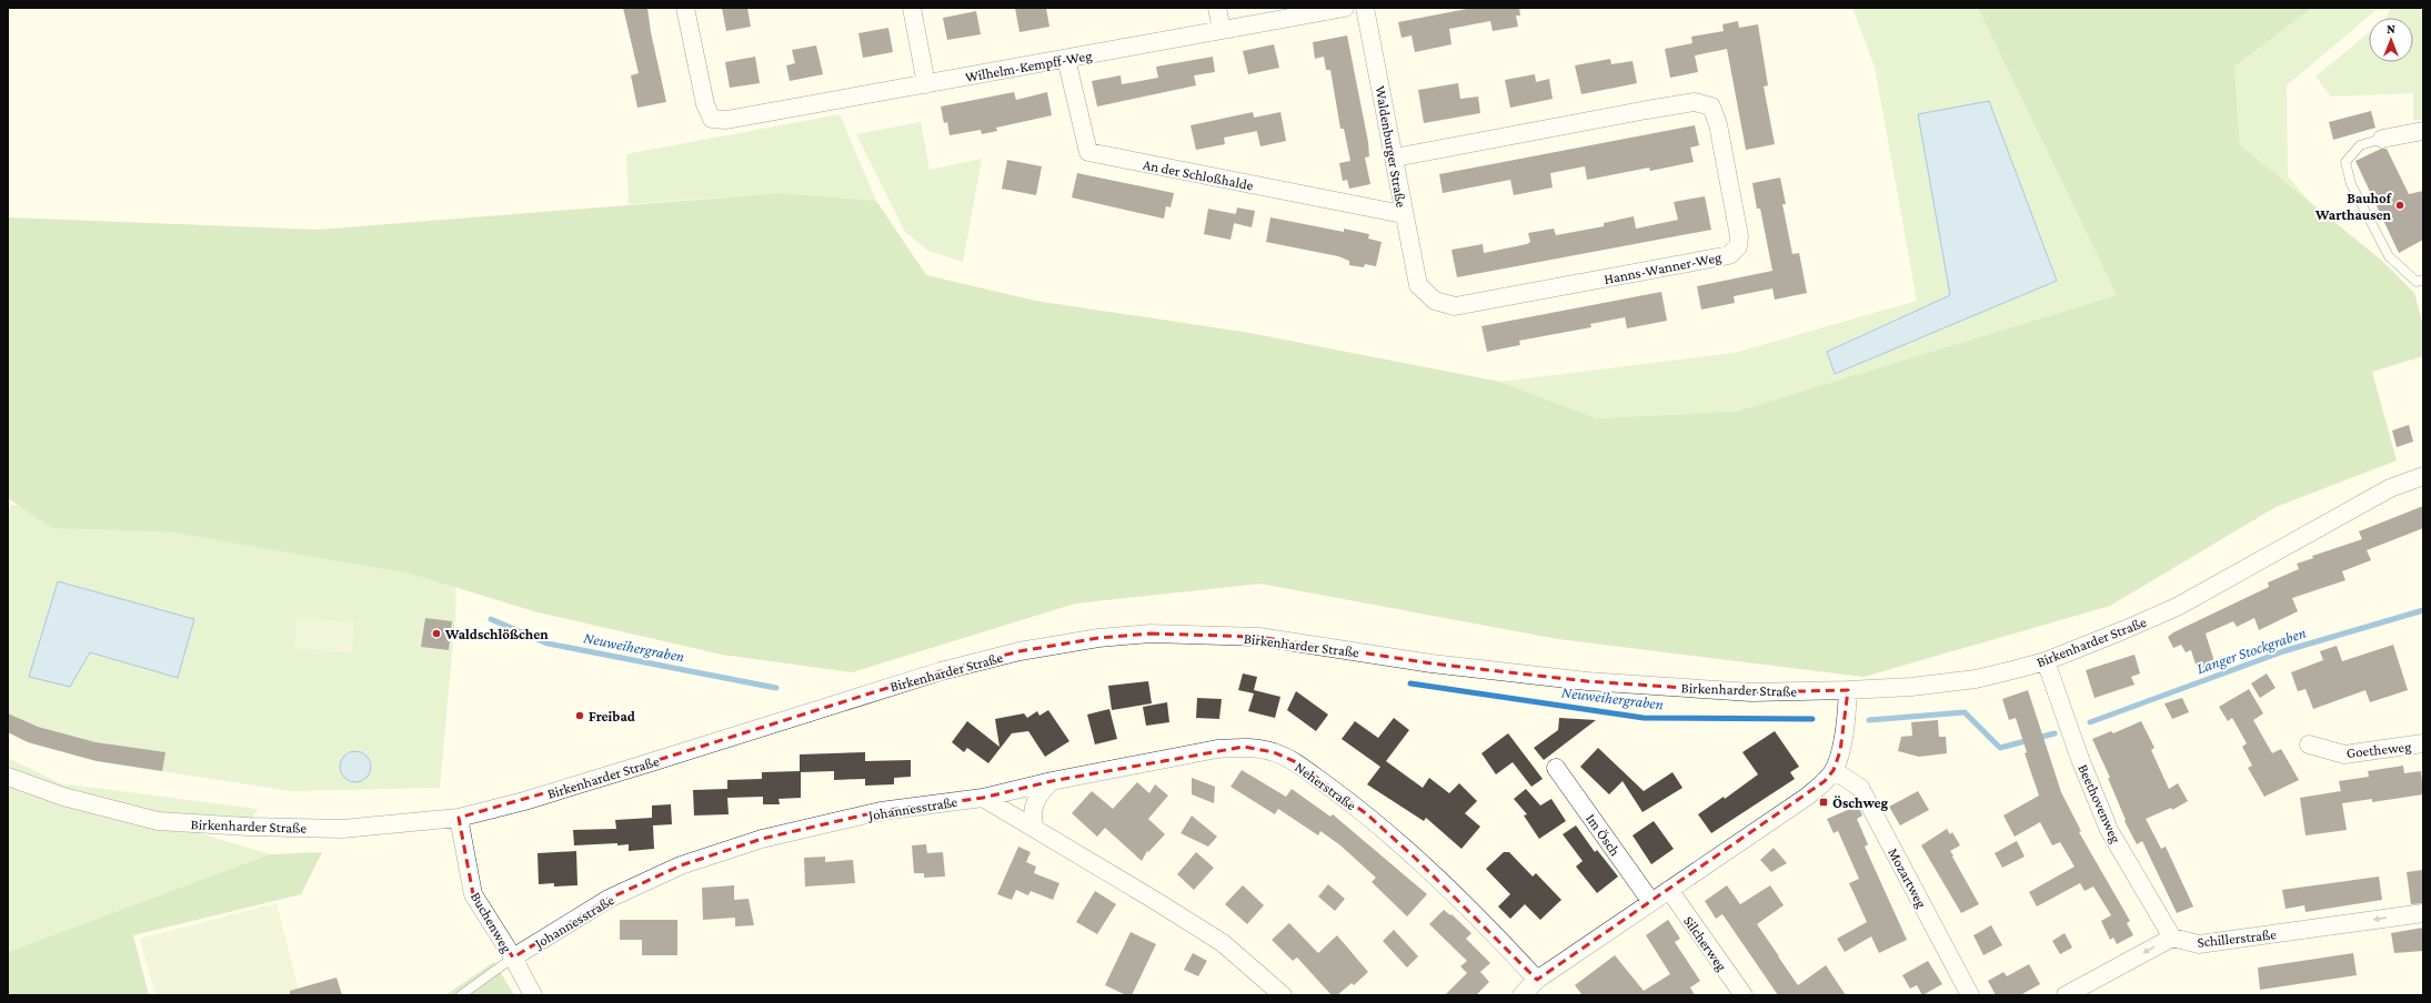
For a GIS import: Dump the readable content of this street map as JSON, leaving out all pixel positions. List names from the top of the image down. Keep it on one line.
{"streets":{"street":["Wilhelm-Kempff-Weg","Waldenburger Straße","An der Schloßhalde","Hanns-Wanner-Weg","Birkenharder Straße","Goetheweg","Neherstraße","Beethovenweg","Johannesstraße","Im Ösch","Mozartweg","Buchenweg","Schillerstraße","Silcherweg"]},"crossings":[["Wilhelm-Kempff-Weg","An der Schloßhalde"],["Waldenburger Straße","An der Schloßhalde"],["Waldenburger Straße","Hanns-Wanner-Weg"],["Birkenharder Straße","Beethovenweg"],["Birkenharder Straße","Buchenweg"],["Neherstraße","Johannesstraße"],["Beethovenweg","Schillerstraße"],["Johannesstraße","Buchenweg"]],"one_way":["Schillerstraße"],"water":["Neuweihergraben","Langer Stockgraben"],"places":{"other":["Bauhof Warthausen","Waldschlößchen","Freibad"],"transit":["Öschweg"]},"north":"top"}
